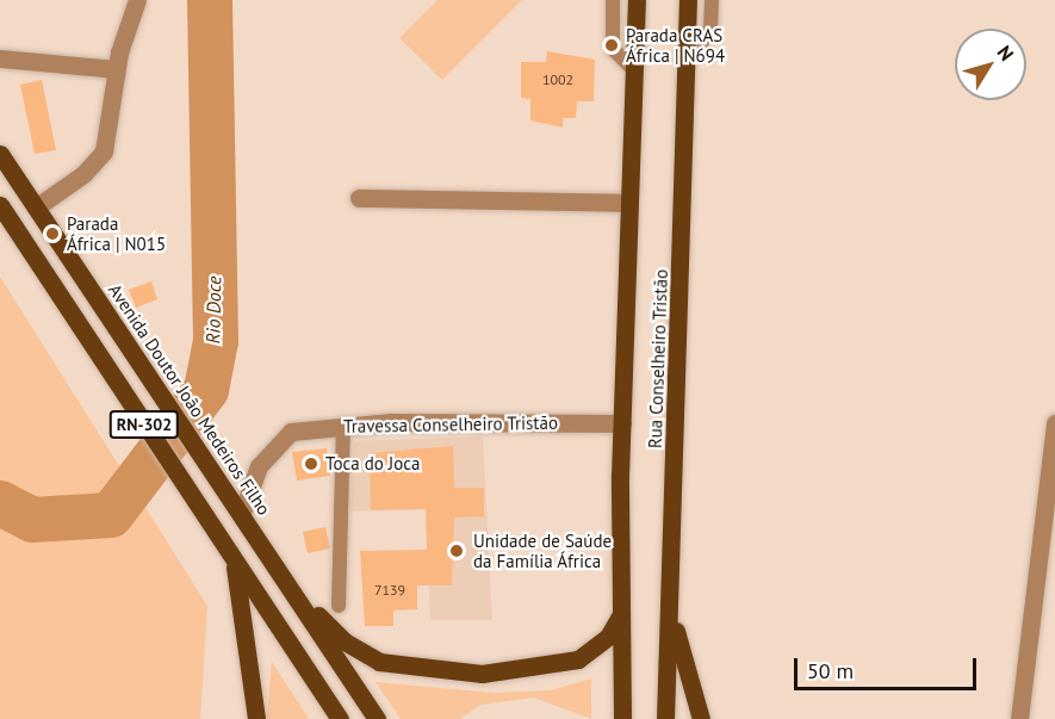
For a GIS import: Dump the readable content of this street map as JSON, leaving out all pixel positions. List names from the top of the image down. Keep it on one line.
{"streets":{"main road":["Rua Conselheiro Tristão","Avenida Doutor João Medeiros Filho","RN-302"],"street":["Travessa Conselheiro Tristão"]},"crossings":[["Rua Conselheiro Tristão","Travessa Conselheiro Tristão"],["Avenida Doutor João Medeiros Filho","Travessa Conselheiro Tristão"]],"water":["Rio Doce"],"places":["Parada CRAS África | N694","Parada África | N015","Toca do Joca","Unidade de Saúde da Família África"],"house_numbers":["1002","7139"],"scale_bar":"50 m","north":"top right"}
